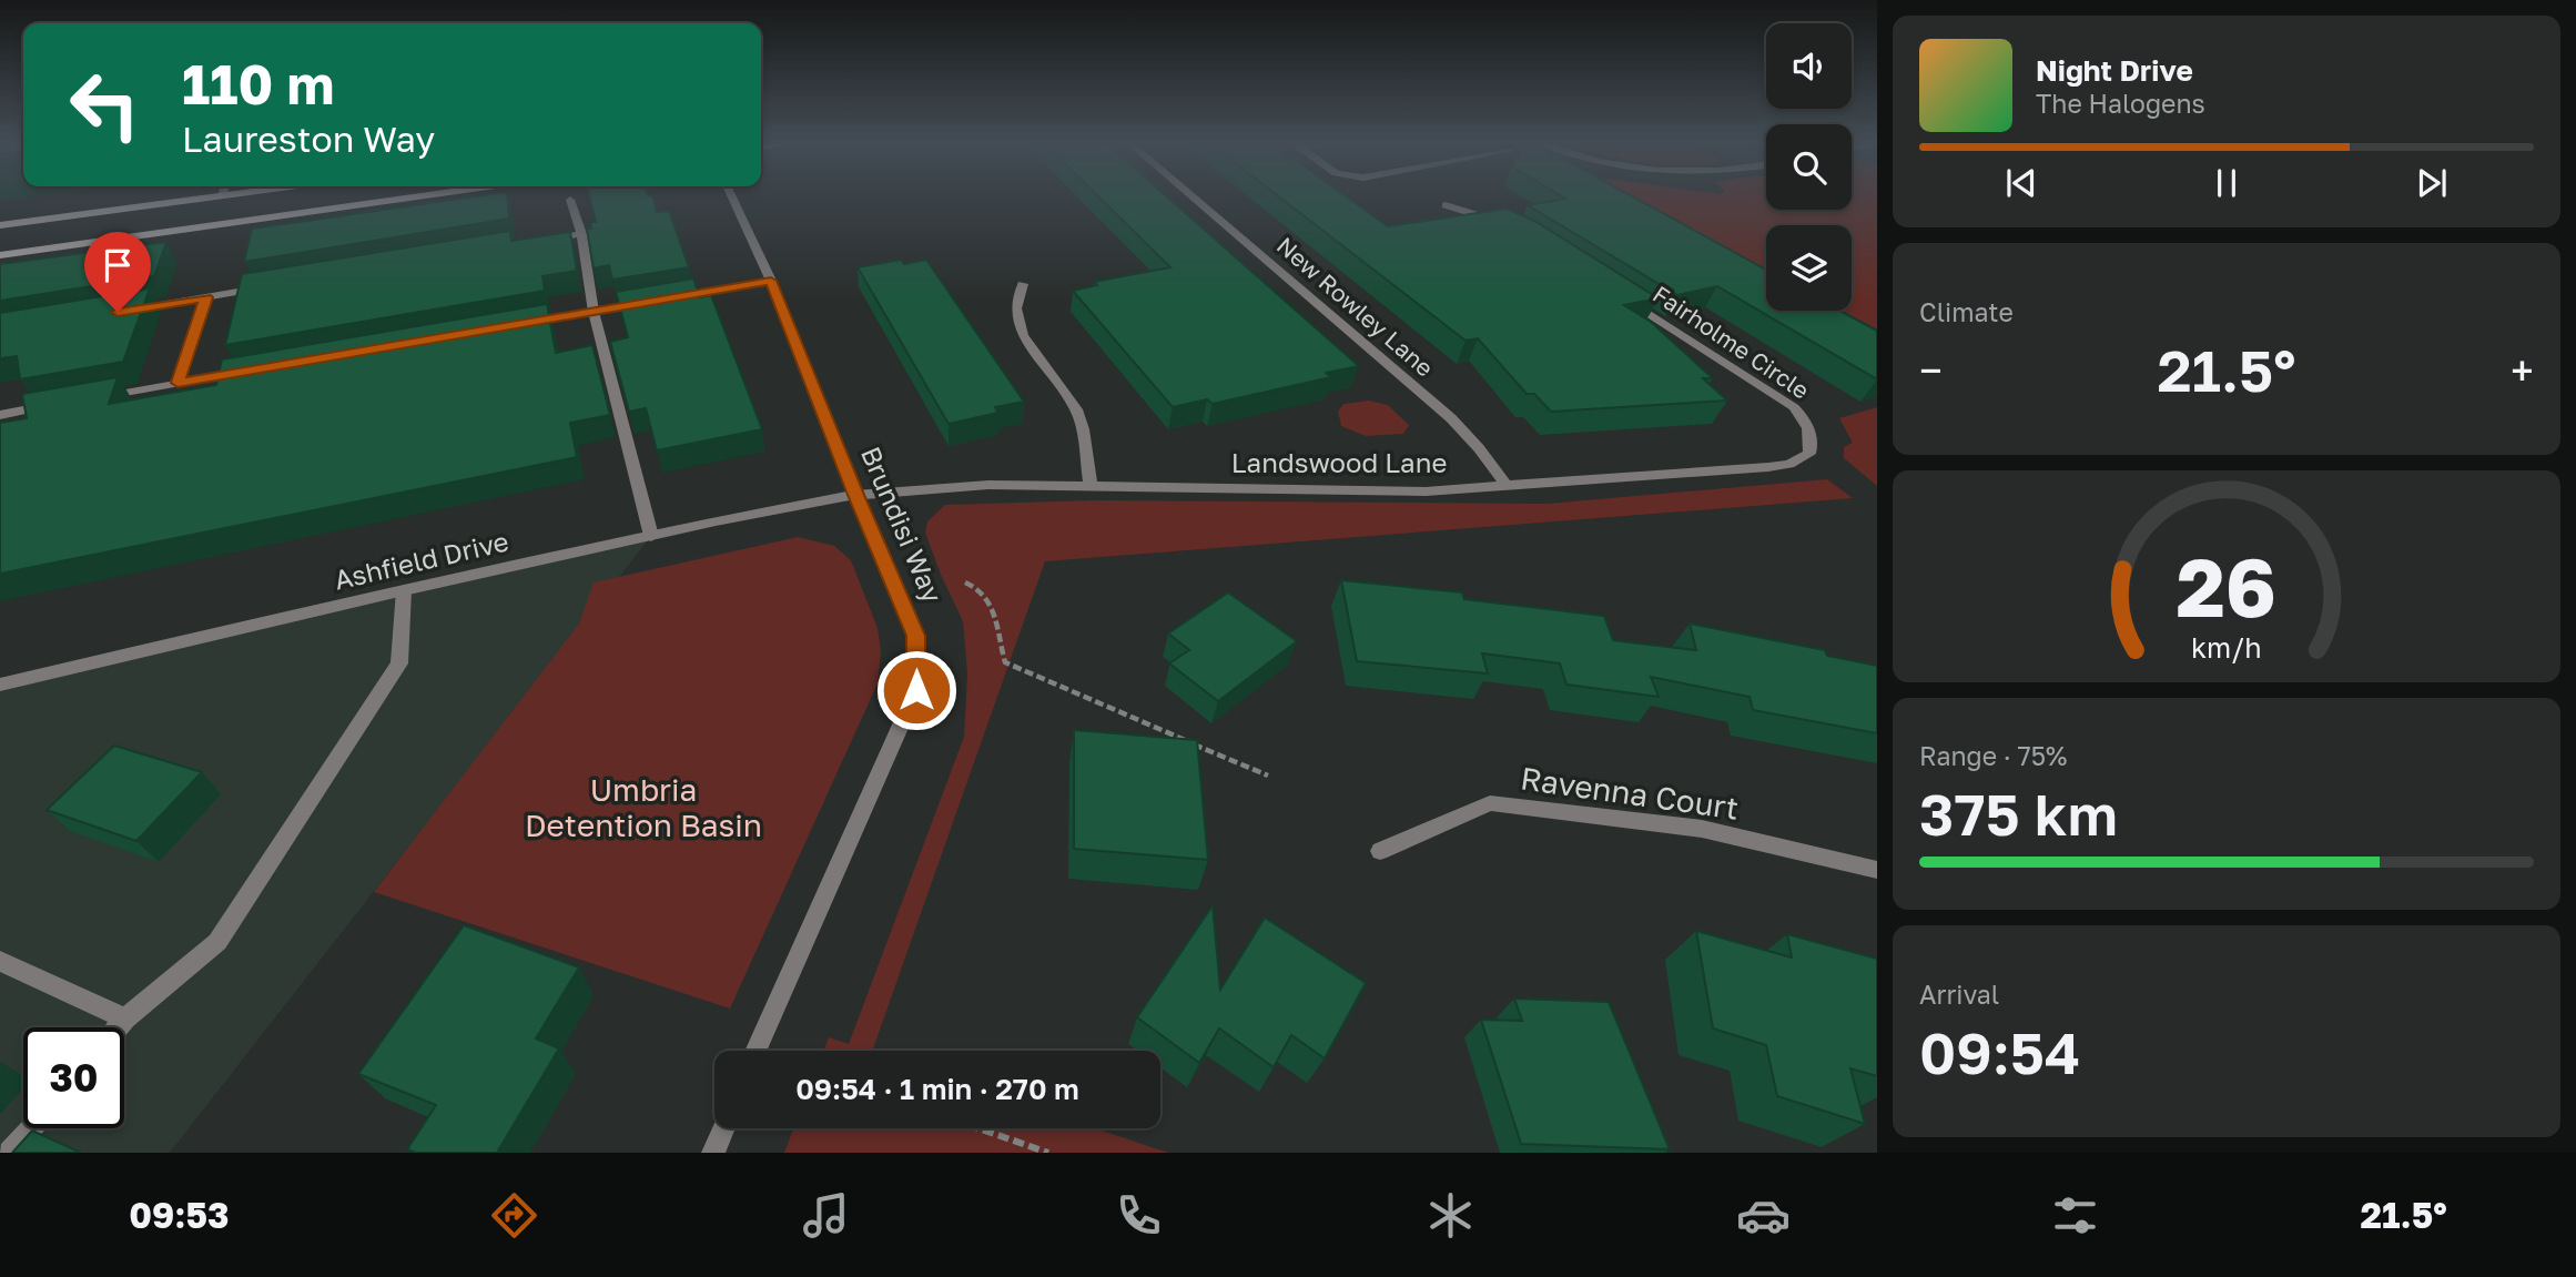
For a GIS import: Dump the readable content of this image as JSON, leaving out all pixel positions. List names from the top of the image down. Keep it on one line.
{"streets":{"street":["New Rowley Lane","Fairholme Circle","Landswood Lane","Brundisi Way","Ashfield Drive","Ravenna Court"]},"crossings":[["New Rowley Lane","Landswood Lane"],["Fairholme Circle","Landswood Lane"],["Landswood Lane","Brundisi Way"],["Landswood Lane","Ashfield Drive"],["Brundisi Way","Ashfield Drive"]],"parks":["Umbria Detention Basin"],"page":{"turn":["110 m","Laureston Way"],"song":["Night Drive","The Halogens"],"tile":["Climate",["Range · 75%","375 km"],["Arrival","09:54"]],"heat":["−","21.5°","+"],"limit":"30","trip":"09:54 · 1 min · 270 m","tabs":["09:53","21.5°"],"gauge":["26","km/h"]}}
